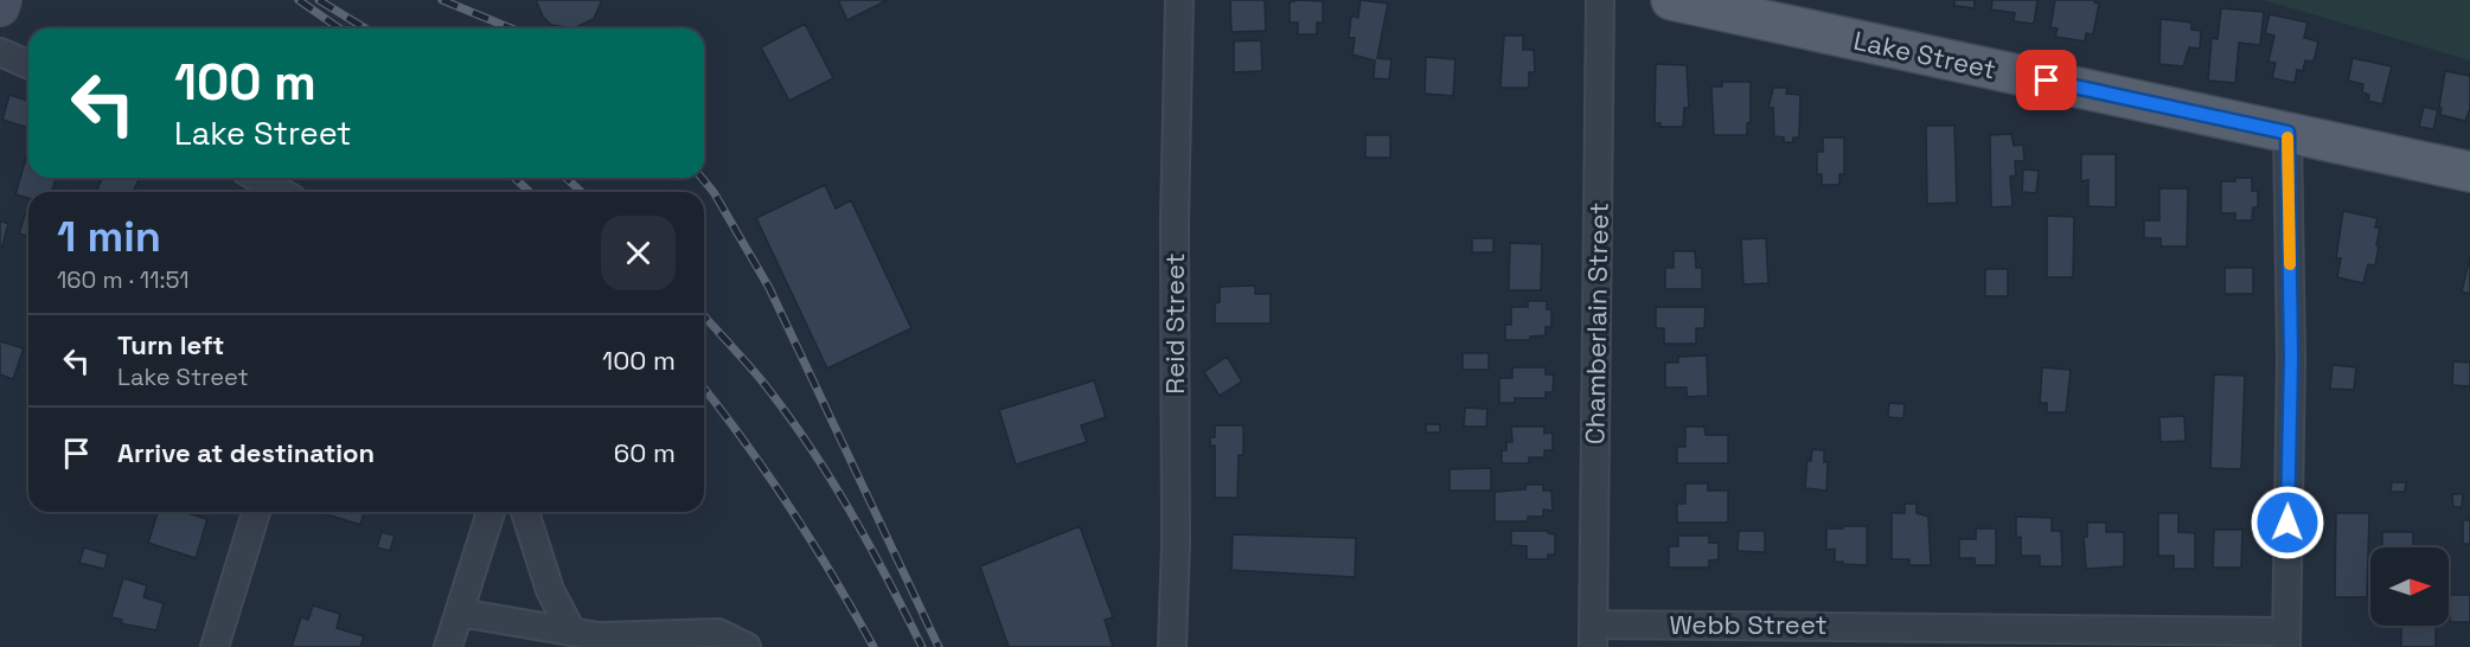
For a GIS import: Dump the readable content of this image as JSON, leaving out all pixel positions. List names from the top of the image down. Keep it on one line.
{"streets":{"main road":["Lake Street"],"street":["Reid Street","Chamberlain Street","Webb Street"]},"crossings":[["Chamberlain Street","Webb Street"]],"north":"right","page":{"turn":["100 m","Lake Street"],"heading":["1 min","160 m · 11:51"],"list":[{"name":"Turn left","note":"Lake Street","value":"100 m"},{"name":"Arrive at destination","value":"60 m"}]}}
